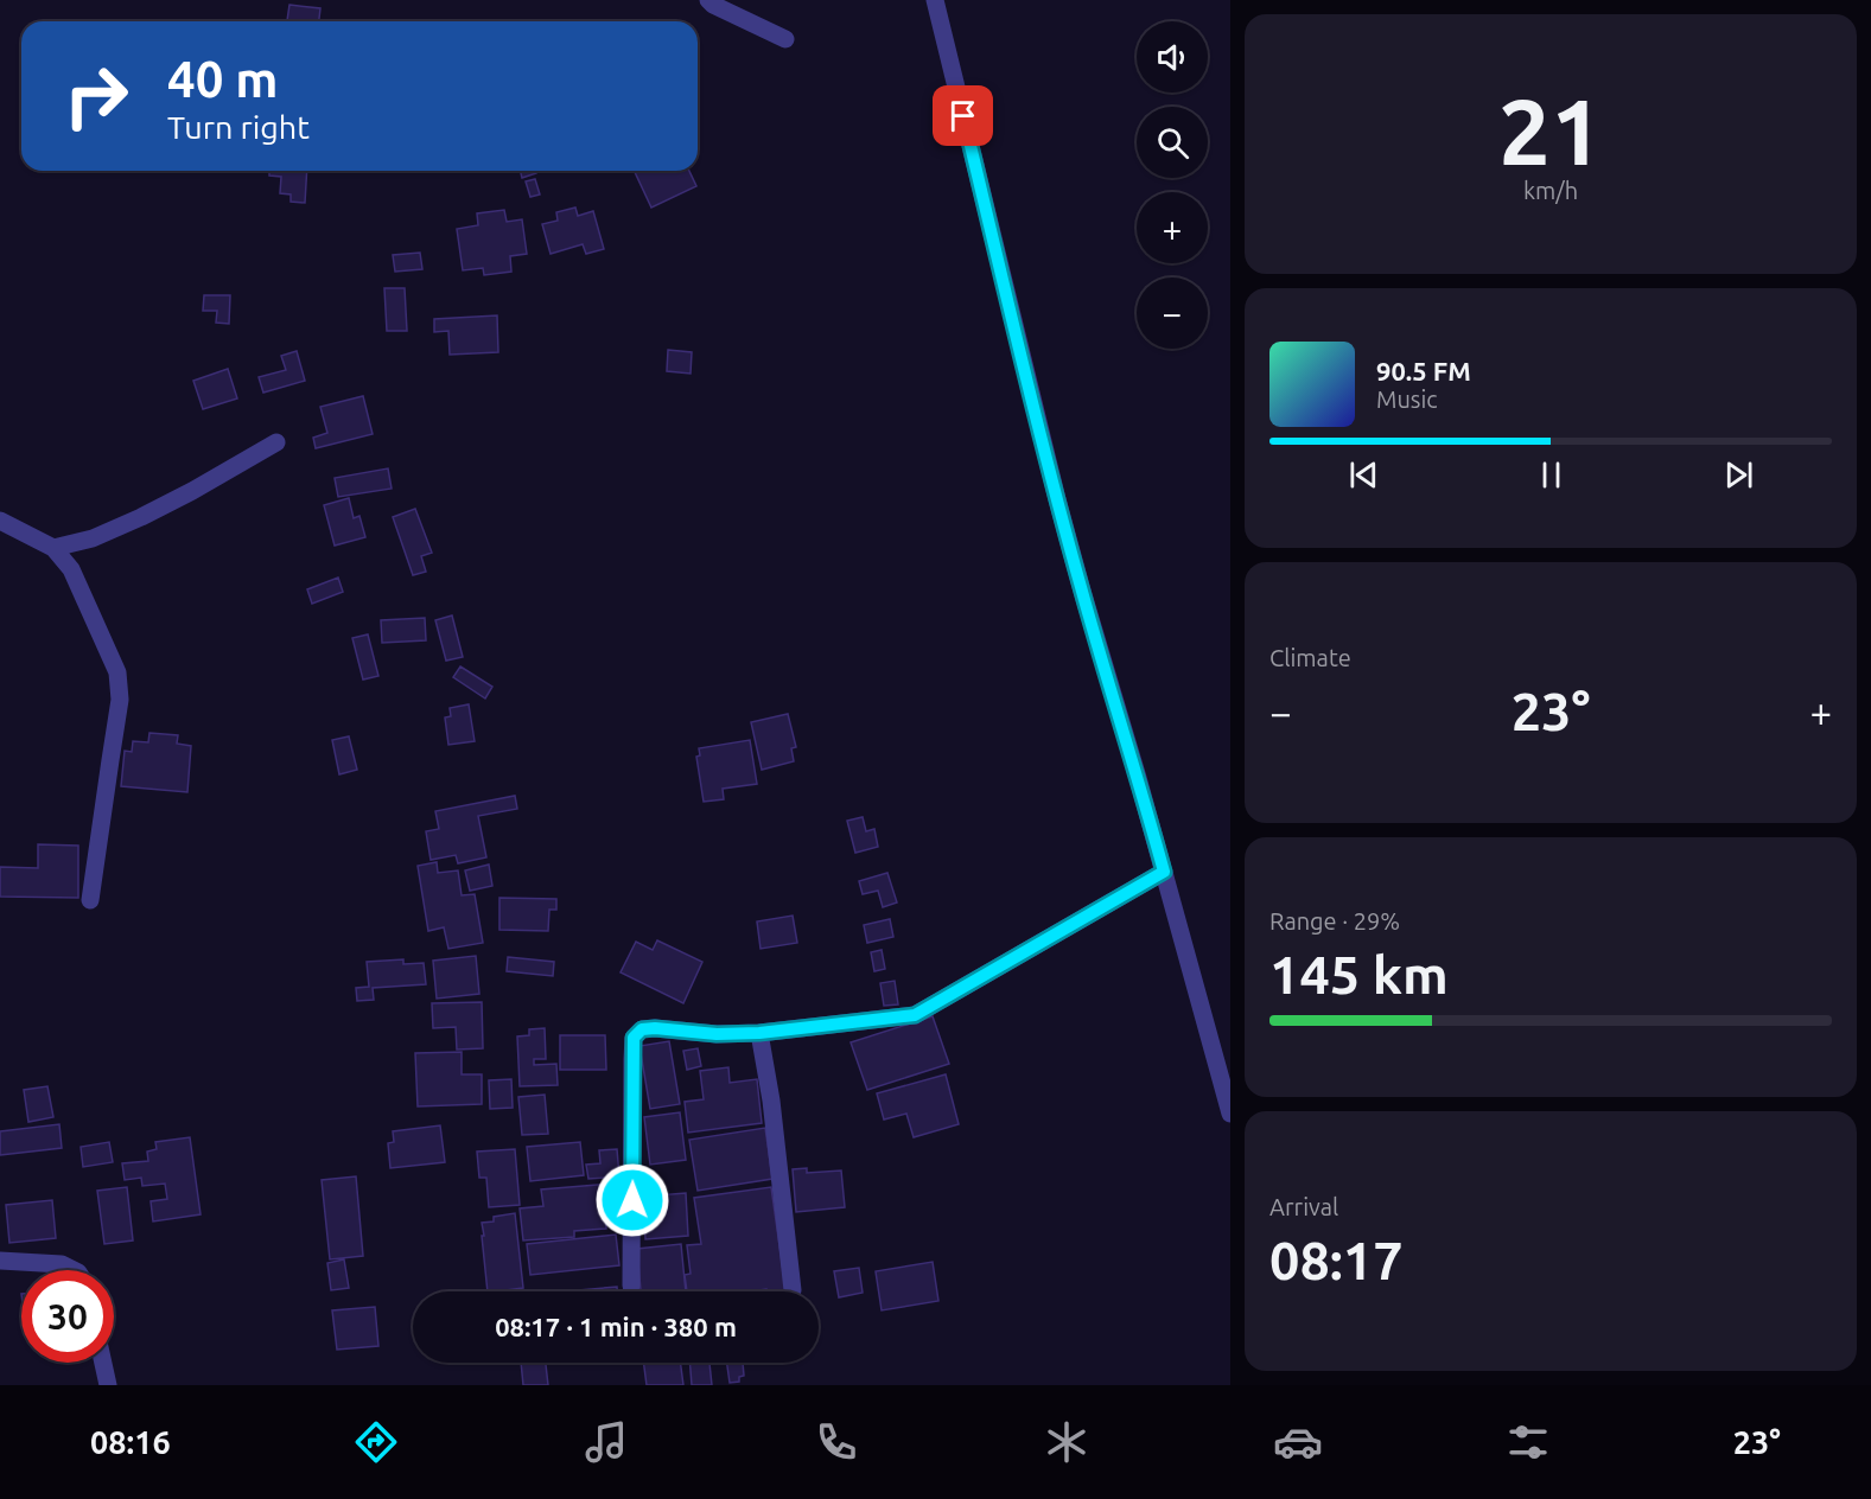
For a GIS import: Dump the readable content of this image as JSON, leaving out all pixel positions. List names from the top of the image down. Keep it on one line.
{"page":{"tile":[["21","km/h"],"Climate",["Range · 29%","145 km"],["Arrival","08:17"]],"map_buttons":["+","−"],"turn":["40 m","Turn right"],"song":["90.5 FM","Music"],"heat":["−","23°","+"],"limit":"30","trip":"08:17 · 1 min · 380 m","tabs":["08:16","23°"]}}
